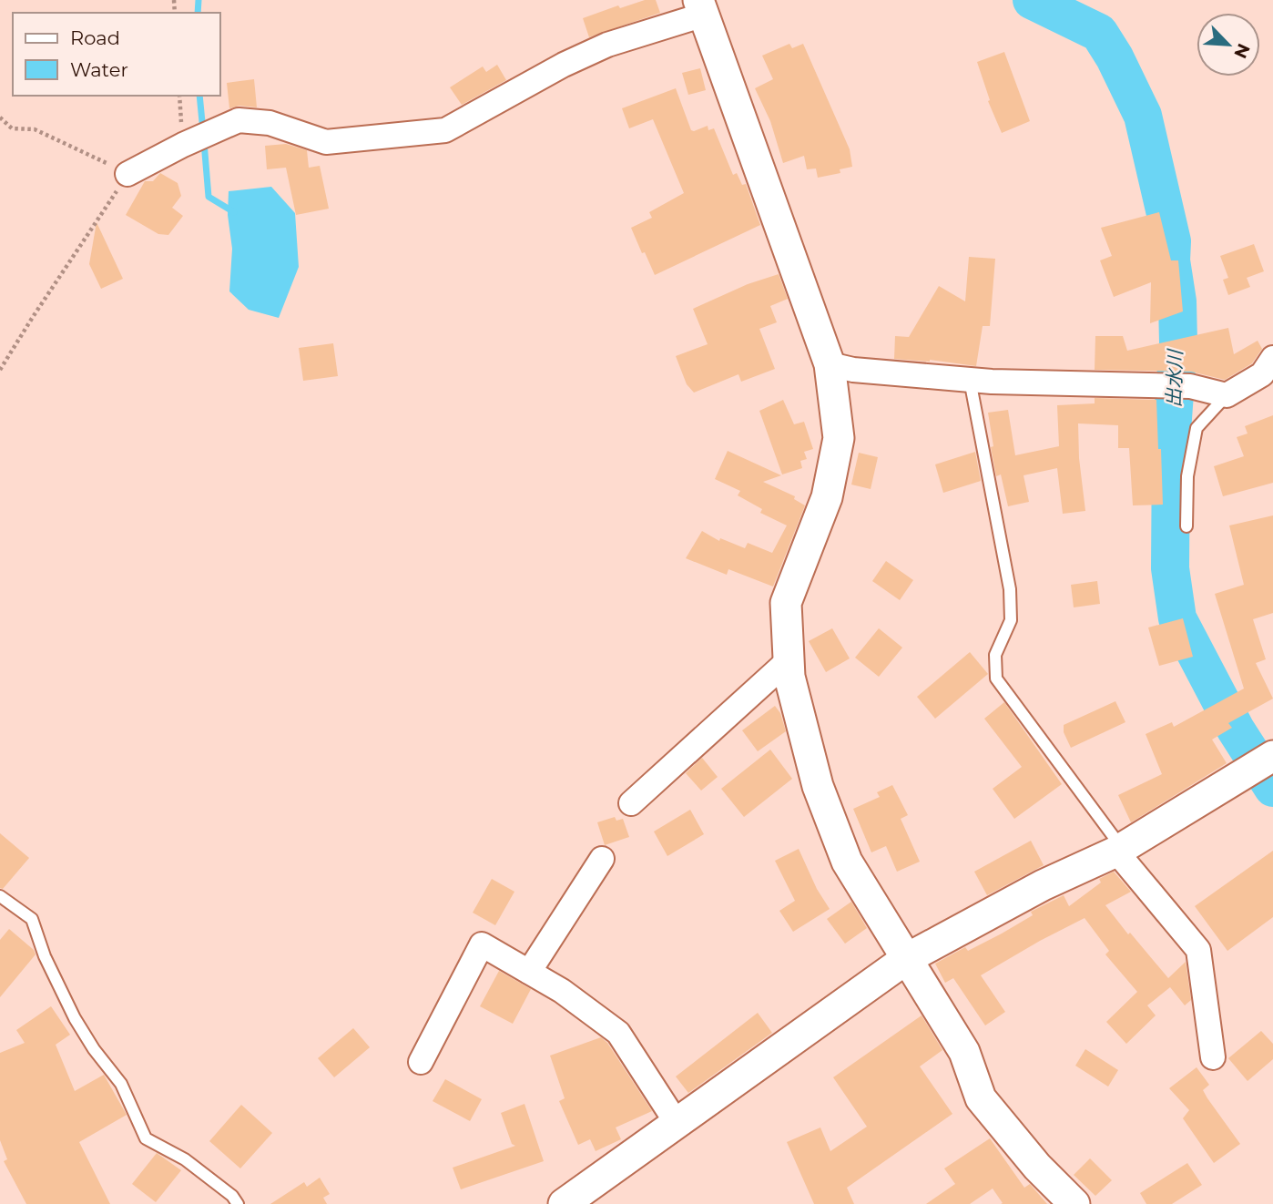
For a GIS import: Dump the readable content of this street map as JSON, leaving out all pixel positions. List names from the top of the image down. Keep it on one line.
{"water":["出水川"],"legend":["Road","Water"],"north":"bottom right"}
